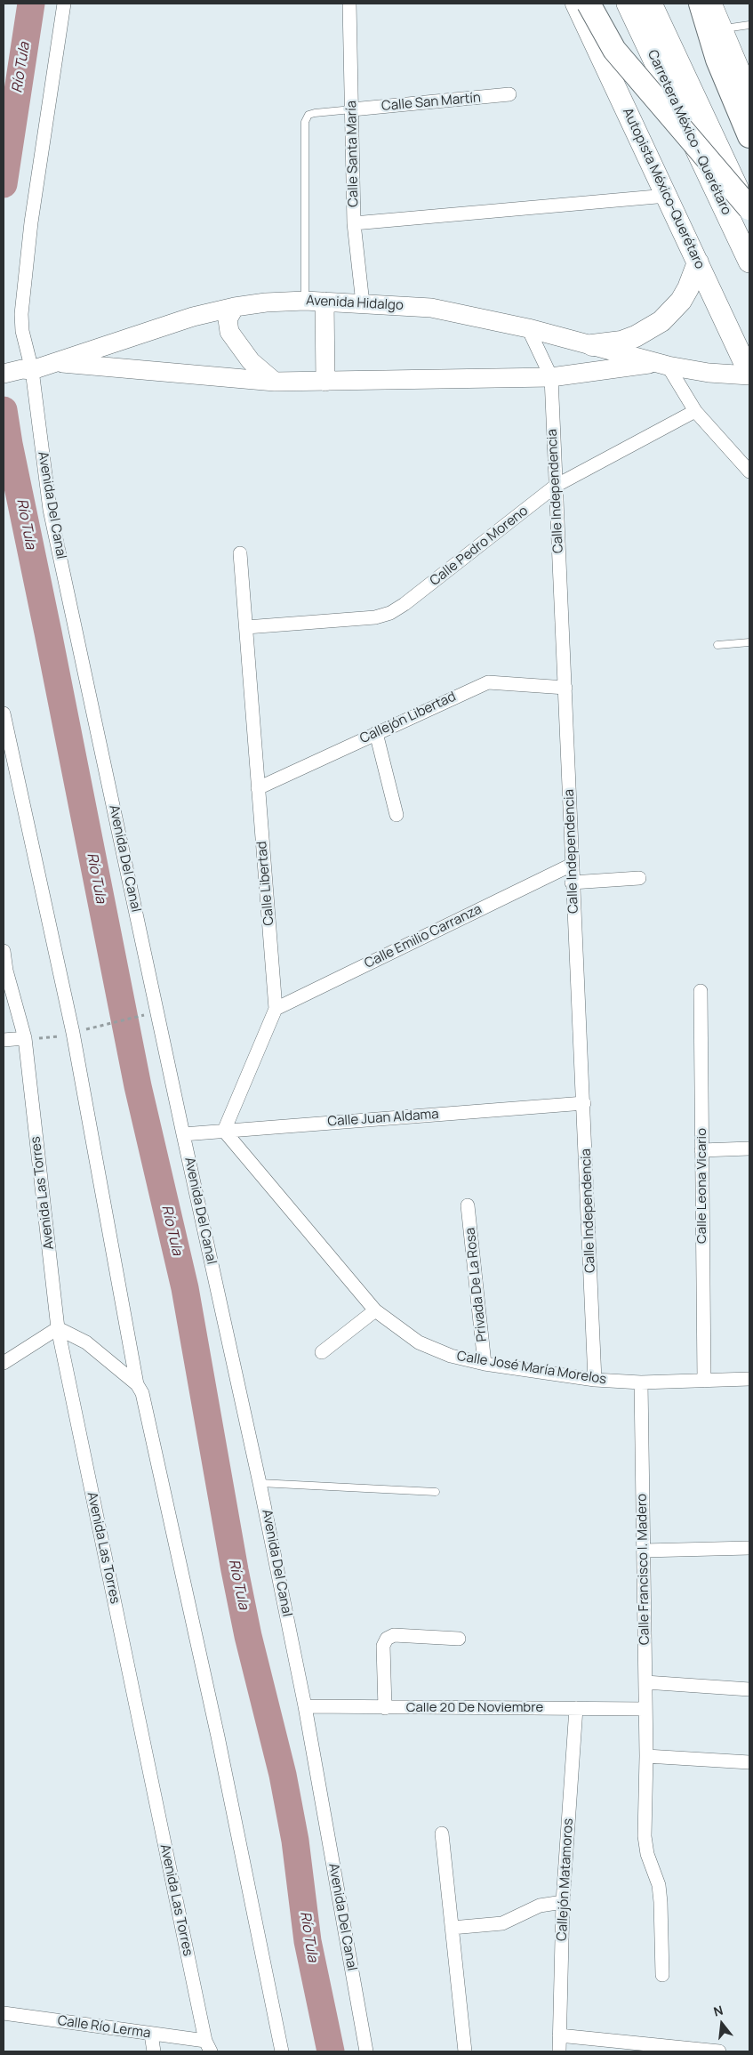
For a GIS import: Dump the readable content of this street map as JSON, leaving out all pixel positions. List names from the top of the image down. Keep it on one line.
{"streets":{"highway":["Carretera México - Querétaro"],"main road":["Autopista México-Querétaro","Avenida Hidalgo"],"street":["Calle San Martín","Calle Santa María","Calle Independencia","Avenida Del Canal","Calle Pedro Moreno","Callejón Libertad","Calle Libertad","Calle Emilio Carranza","Calle Juan Aldama","Calle Leona Vicario","Avenida Las Torres","Privada De La Rosa","Calle José María Morelos","Calle Francisco I. Madero","Calle 20 De Noviembre","Callejón Matamoros","Calle Río Lerma"]},"crossings":[["Calle San Martín","Calle Santa María"],["Calle Santa María","Avenida Hidalgo"],["Autopista México-Querétaro","Avenida Hidalgo"],["Avenida Hidalgo","Calle Independencia"],["Avenida Hidalgo","Avenida Del Canal"],["Calle Independencia","Calle Pedro Moreno"],["Calle Independencia","Callejón Libertad"],["Calle Independencia","Calle Emilio Carranza"],["Calle Independencia","Calle Juan Aldama"],["Calle Independencia","Calle José María Morelos"],["Avenida Del Canal","Calle Juan Aldama"],["Avenida Del Canal","Calle 20 De Noviembre"],["Calle Pedro Moreno","Calle Libertad"],["Callejón Libertad","Calle Libertad"],["Calle Libertad","Calle Emilio Carranza"],["Calle Libertad","Calle Juan Aldama"],["Calle Libertad","Calle José María Morelos"],["Calle Juan Aldama","Calle José María Morelos"],["Calle Leona Vicario","Calle José María Morelos"],["Avenida Las Torres","Calle Río Lerma"],["Privada De La Rosa","Calle José María Morelos"],["Calle José María Morelos","Calle Francisco I. Madero"],["Calle Francisco I. Madero","Calle 20 De Noviembre"],["Calle 20 De Noviembre","Callejón Matamoros"]],"water":["Río Tula"],"north":"top"}
